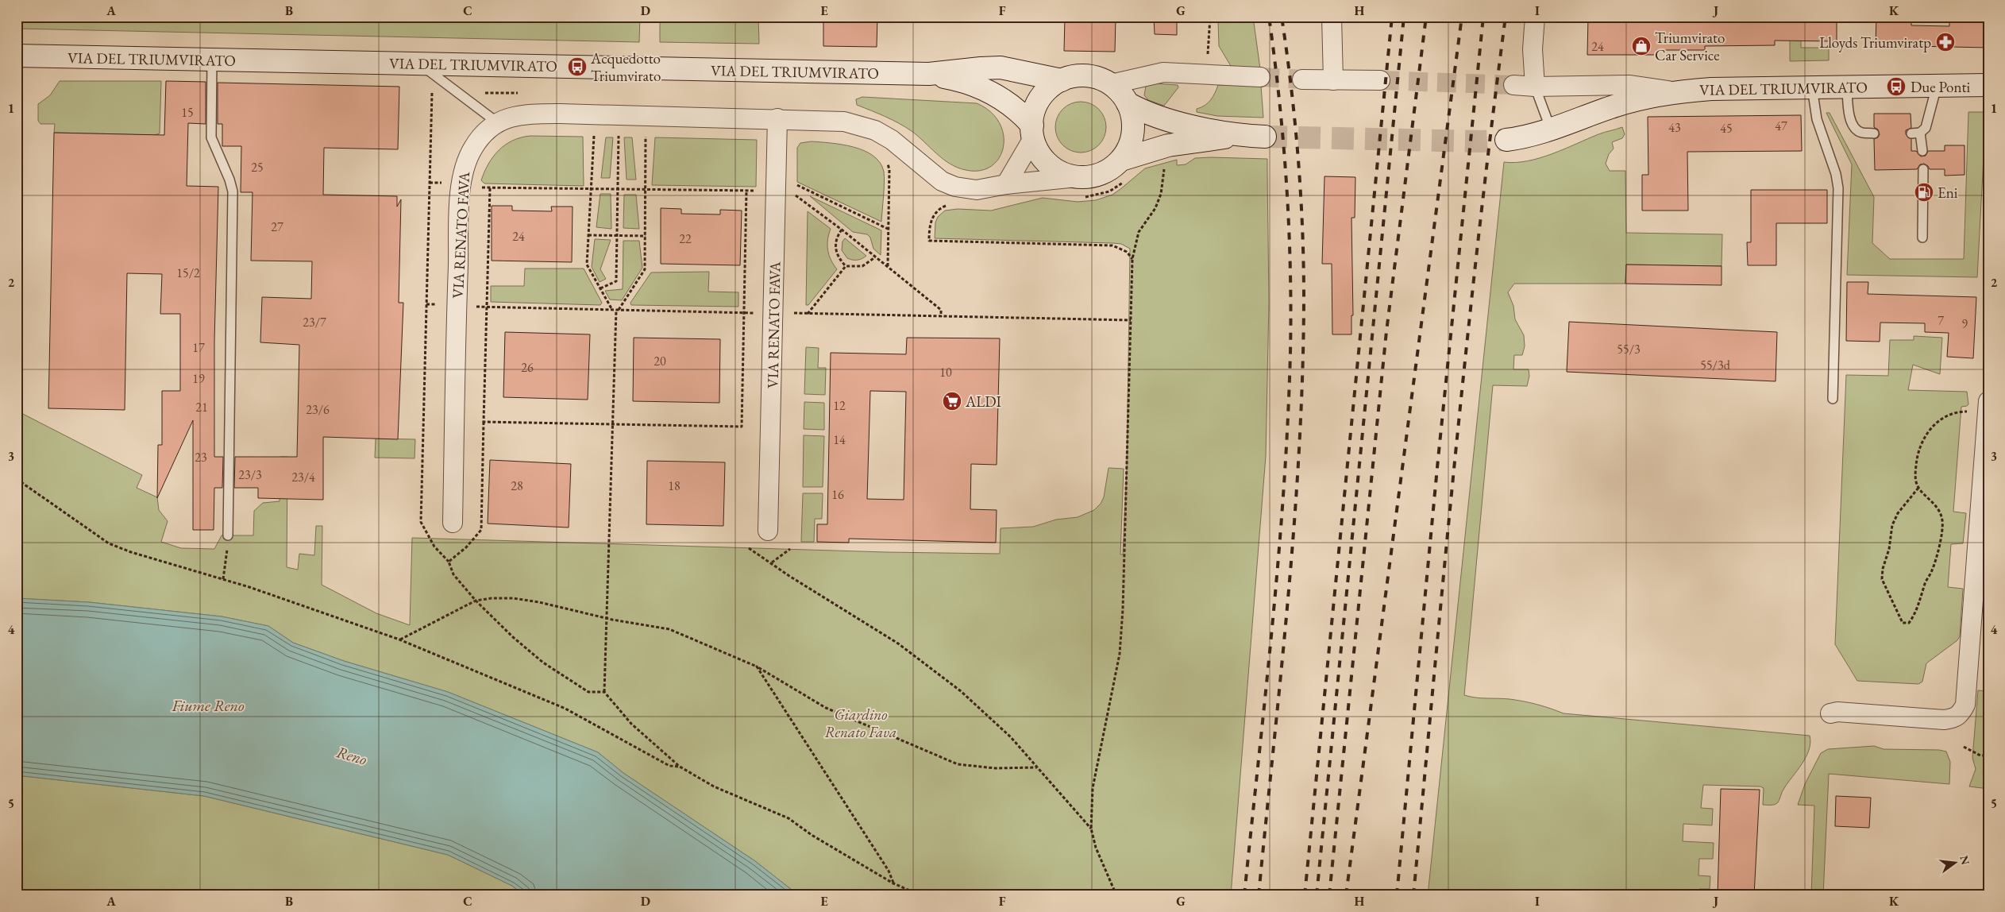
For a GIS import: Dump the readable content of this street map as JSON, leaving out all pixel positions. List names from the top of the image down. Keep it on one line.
{"streets":{"main road":["VIA DEL TRIUMVIRATO"],"street":["VIA RENATO FAVA"]},"crossings":[["VIA DEL TRIUMVIRATO","VIA RENATO FAVA"]],"water":["Fiume Reno","Reno"],"parks":["Giardino Renato Fava"],"places":{"pharmacy":["Lloyds Triumviratp"],"shop":["Triumvirato Car Service"],"bus stop":["Acquedotto Triumvirato","Due Ponti"],"fuel station":["Eni"],"supermarket":["ALDI"]},"house_numbers":["24","15","47","43","45","25","27","24","22","15/2","7","23/7","9","17","55/3","20","55/3d","26","10","19","12","21","23/6","14","23","23/3","23/4","28","18","16"],"north":"right","grid":{"columns":["A","B","C","D","E","F","G","H","I","J","K"],"rows":["1","2","3","4","5"]}}
